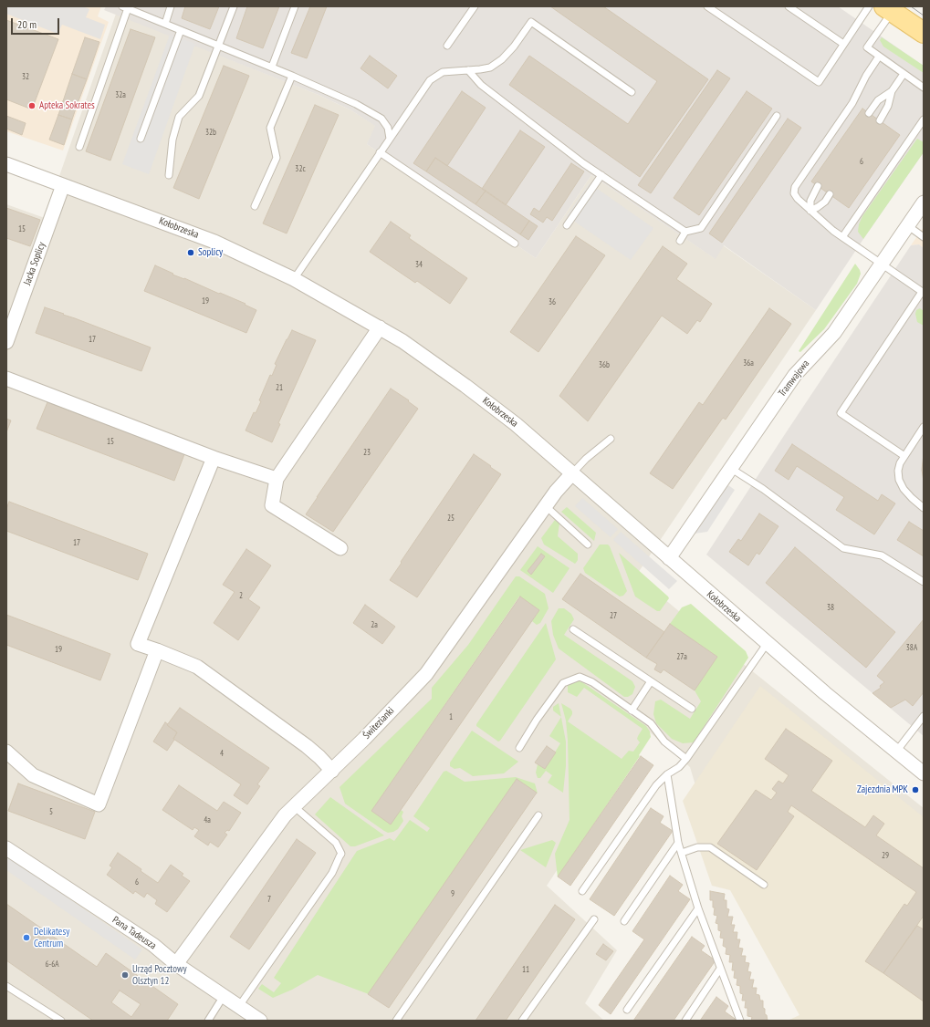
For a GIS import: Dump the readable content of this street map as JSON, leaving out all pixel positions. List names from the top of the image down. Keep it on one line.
{"streets":{"street":["Kołobrzeska","Jacka Soplicy","Tramwajowa","Świtezianki","Pana Tadeusza"]},"crossings":[["Kołobrzeska","Jacka Soplicy"],["Kołobrzeska","Tramwajowa"],["Kołobrzeska","Świtezianki"],["Świtezianki","Pana Tadeusza"]],"places":["Apteka Sokrates","Soplicy","Zajezdnia MPK","Delikatesy Centrum","Urząd Pocztowy Olsztyn 12"],"house_numbers":["32","32a","32b","6","32c","15","34","19","36","17","36a","36b","21","15","23","25","17","2","38","27","2a","38A","19","27a","1","4","5","4a","29","6","9","7","6-6A","11"],"scale_bar":"20 m"}
